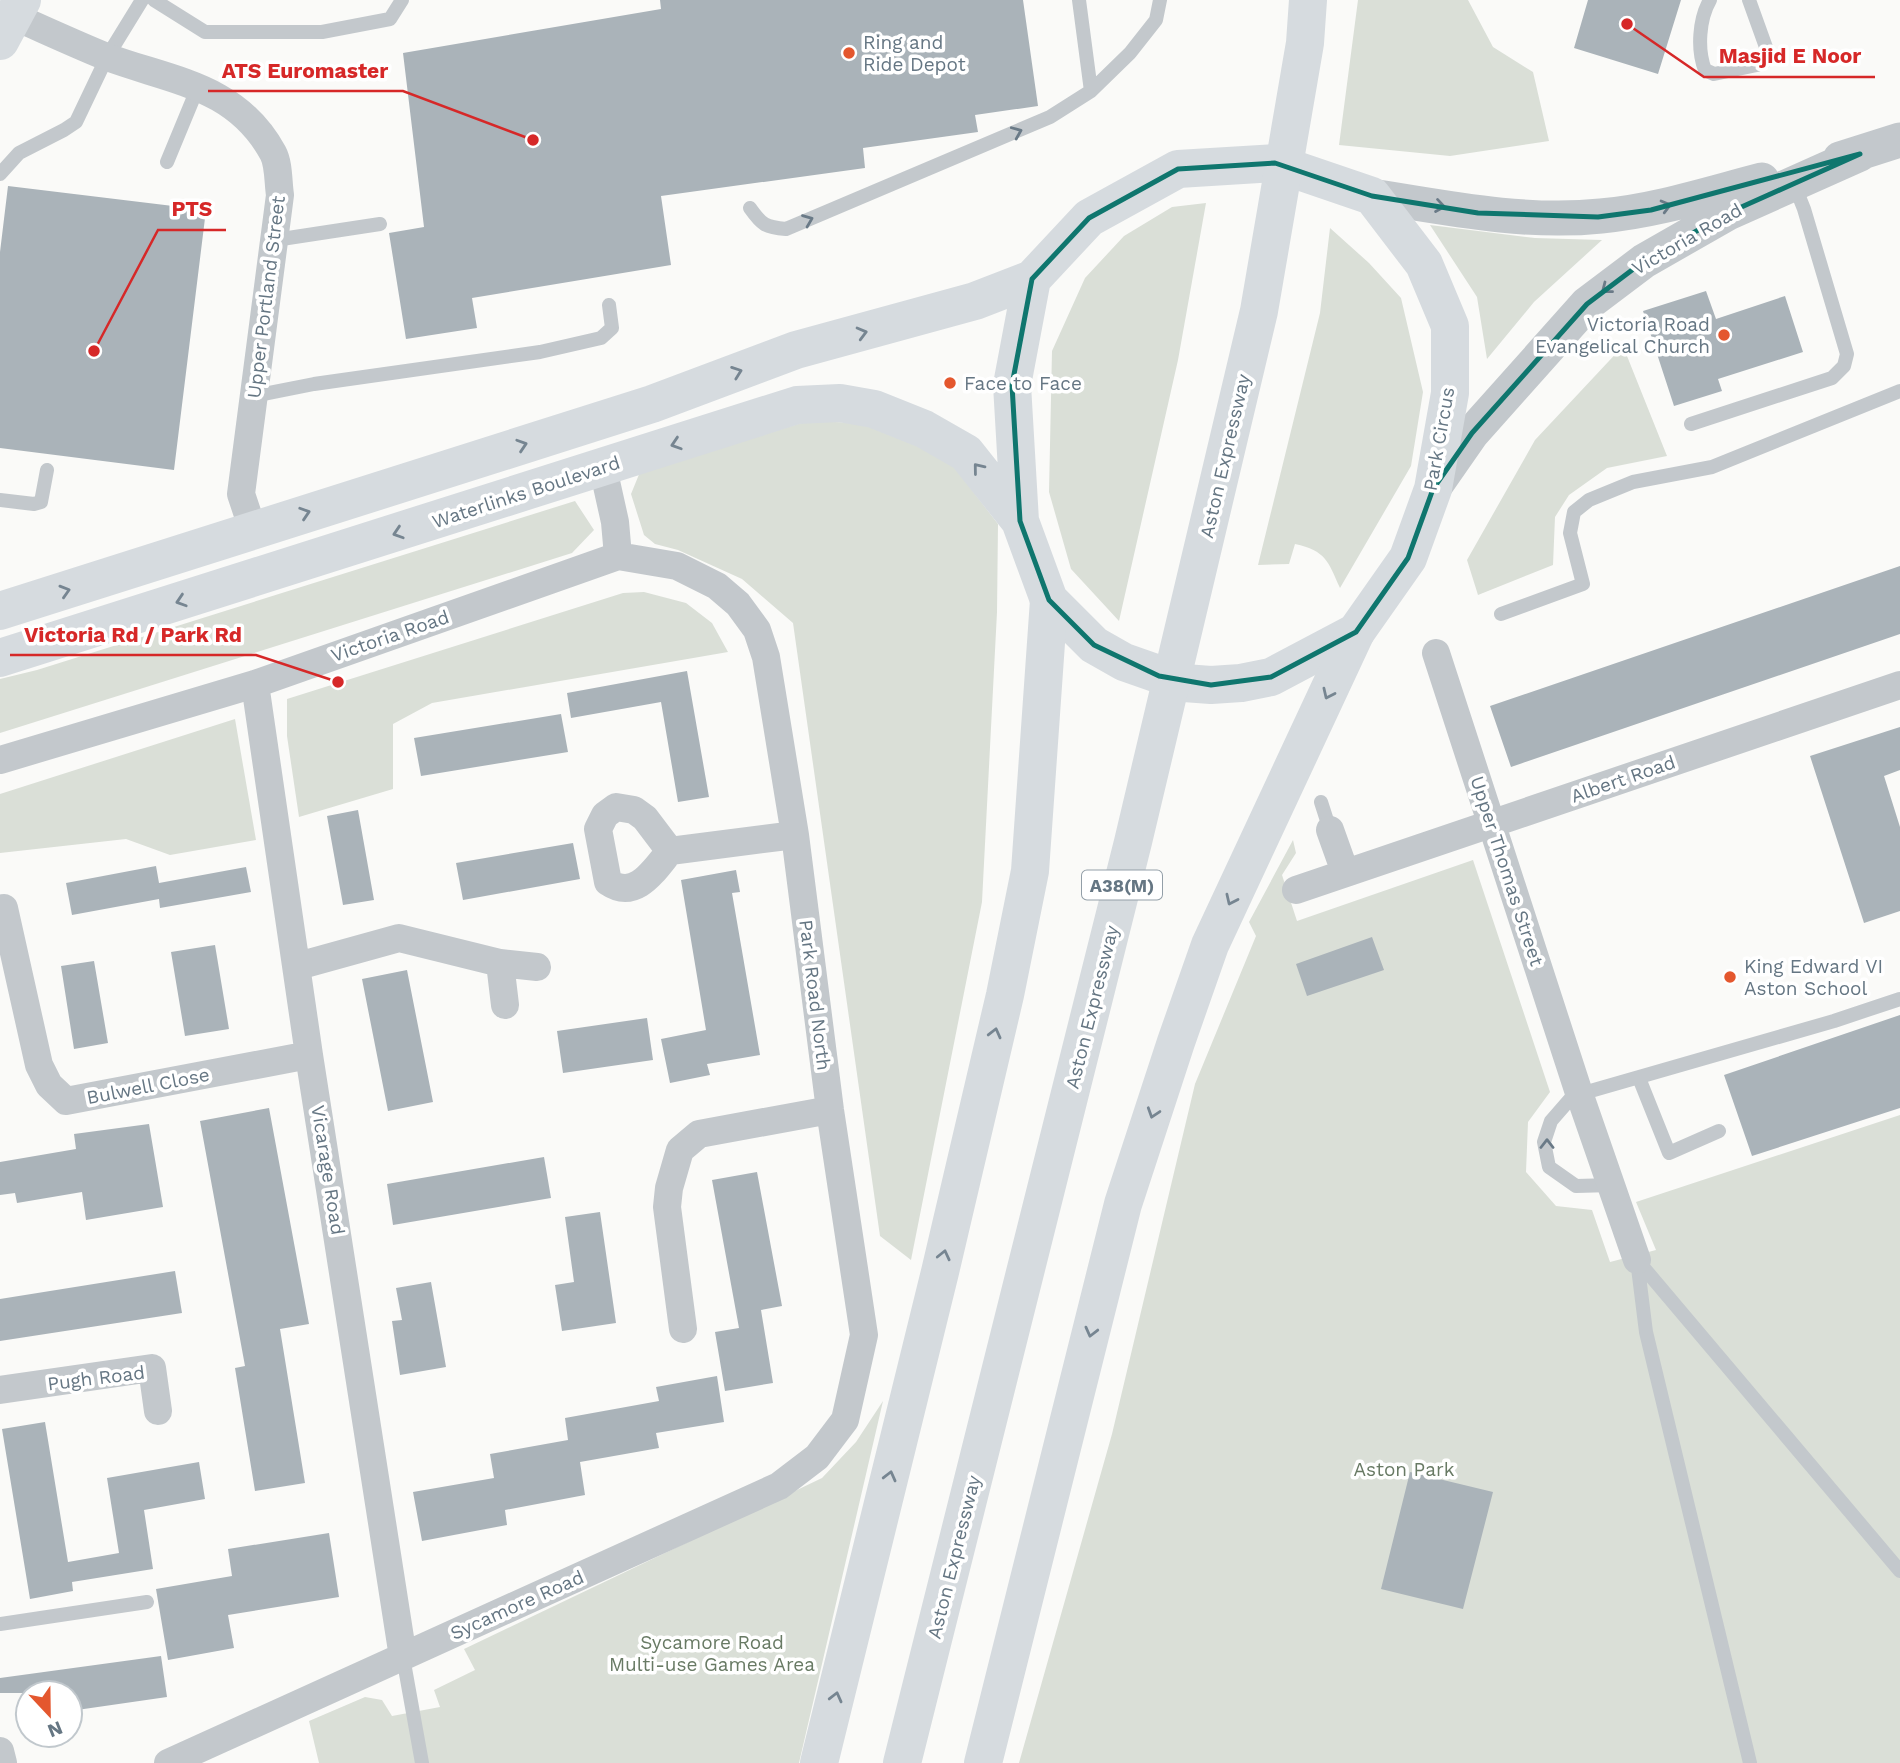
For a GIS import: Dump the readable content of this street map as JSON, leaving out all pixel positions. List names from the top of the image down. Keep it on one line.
{"streets":{"main road":["Park Circus","Aston Expressway","Waterlinks Boulevard","A38(M)"],"street":["Victoria Road","Upper Portland Street","Albert Road","Upper Thomas Street","Park Road North","Bulwell Close","Vicarage Road","Pugh Road","Sycamore Road"]},"crossings":[["Victoria Road","Park Circus"],["Victoria Road","Park Road North"],["Victoria Road","Vicarage Road"],["Park Circus","Waterlinks Boulevard"],["Albert Road","Upper Thomas Street"],["Park Road North","Sycamore Road"],["Bulwell Close","Vicarage Road"],["Vicarage Road","Sycamore Road"]],"parks":["Aston Park","Sycamore Road Multi-use Games Area"],"places":["Masjid E Noor","Ring and Ride Depot","ATS Euromaster","Victoria Road Evangelical Church","PTS","Face to Face","Victoria Rd / Park Rd","King Edward VI Aston School"],"north":"bottom"}
